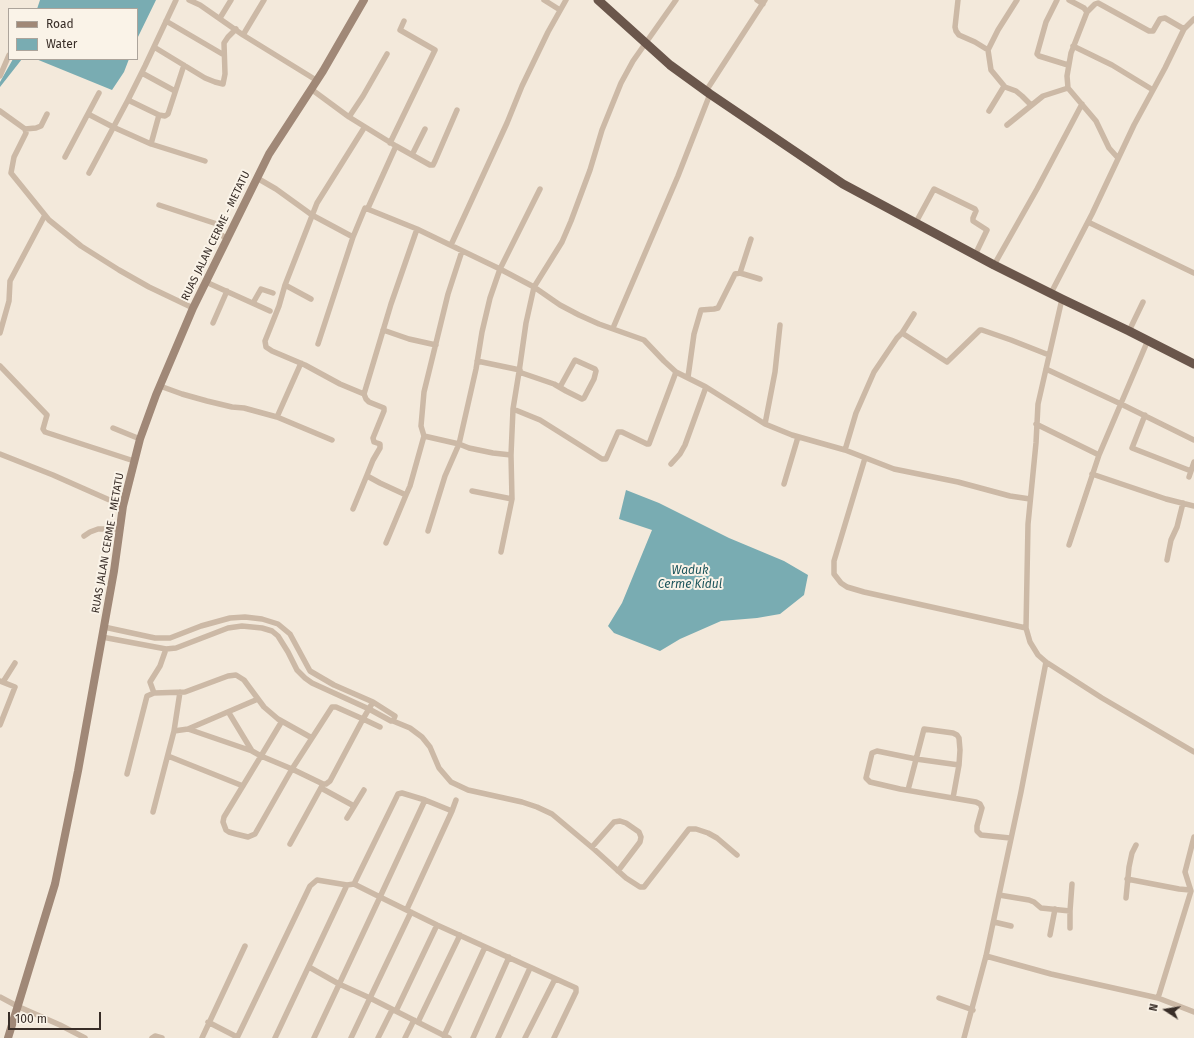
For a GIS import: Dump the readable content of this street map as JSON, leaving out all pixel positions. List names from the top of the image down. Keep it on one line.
{"streets":{"main road":["RUAS JALAN CERME - METATU"]},"water":["Waduk Cerme Kidul"],"legend":["Road","Water"],"scale_bar":"100 m","north":"left"}
